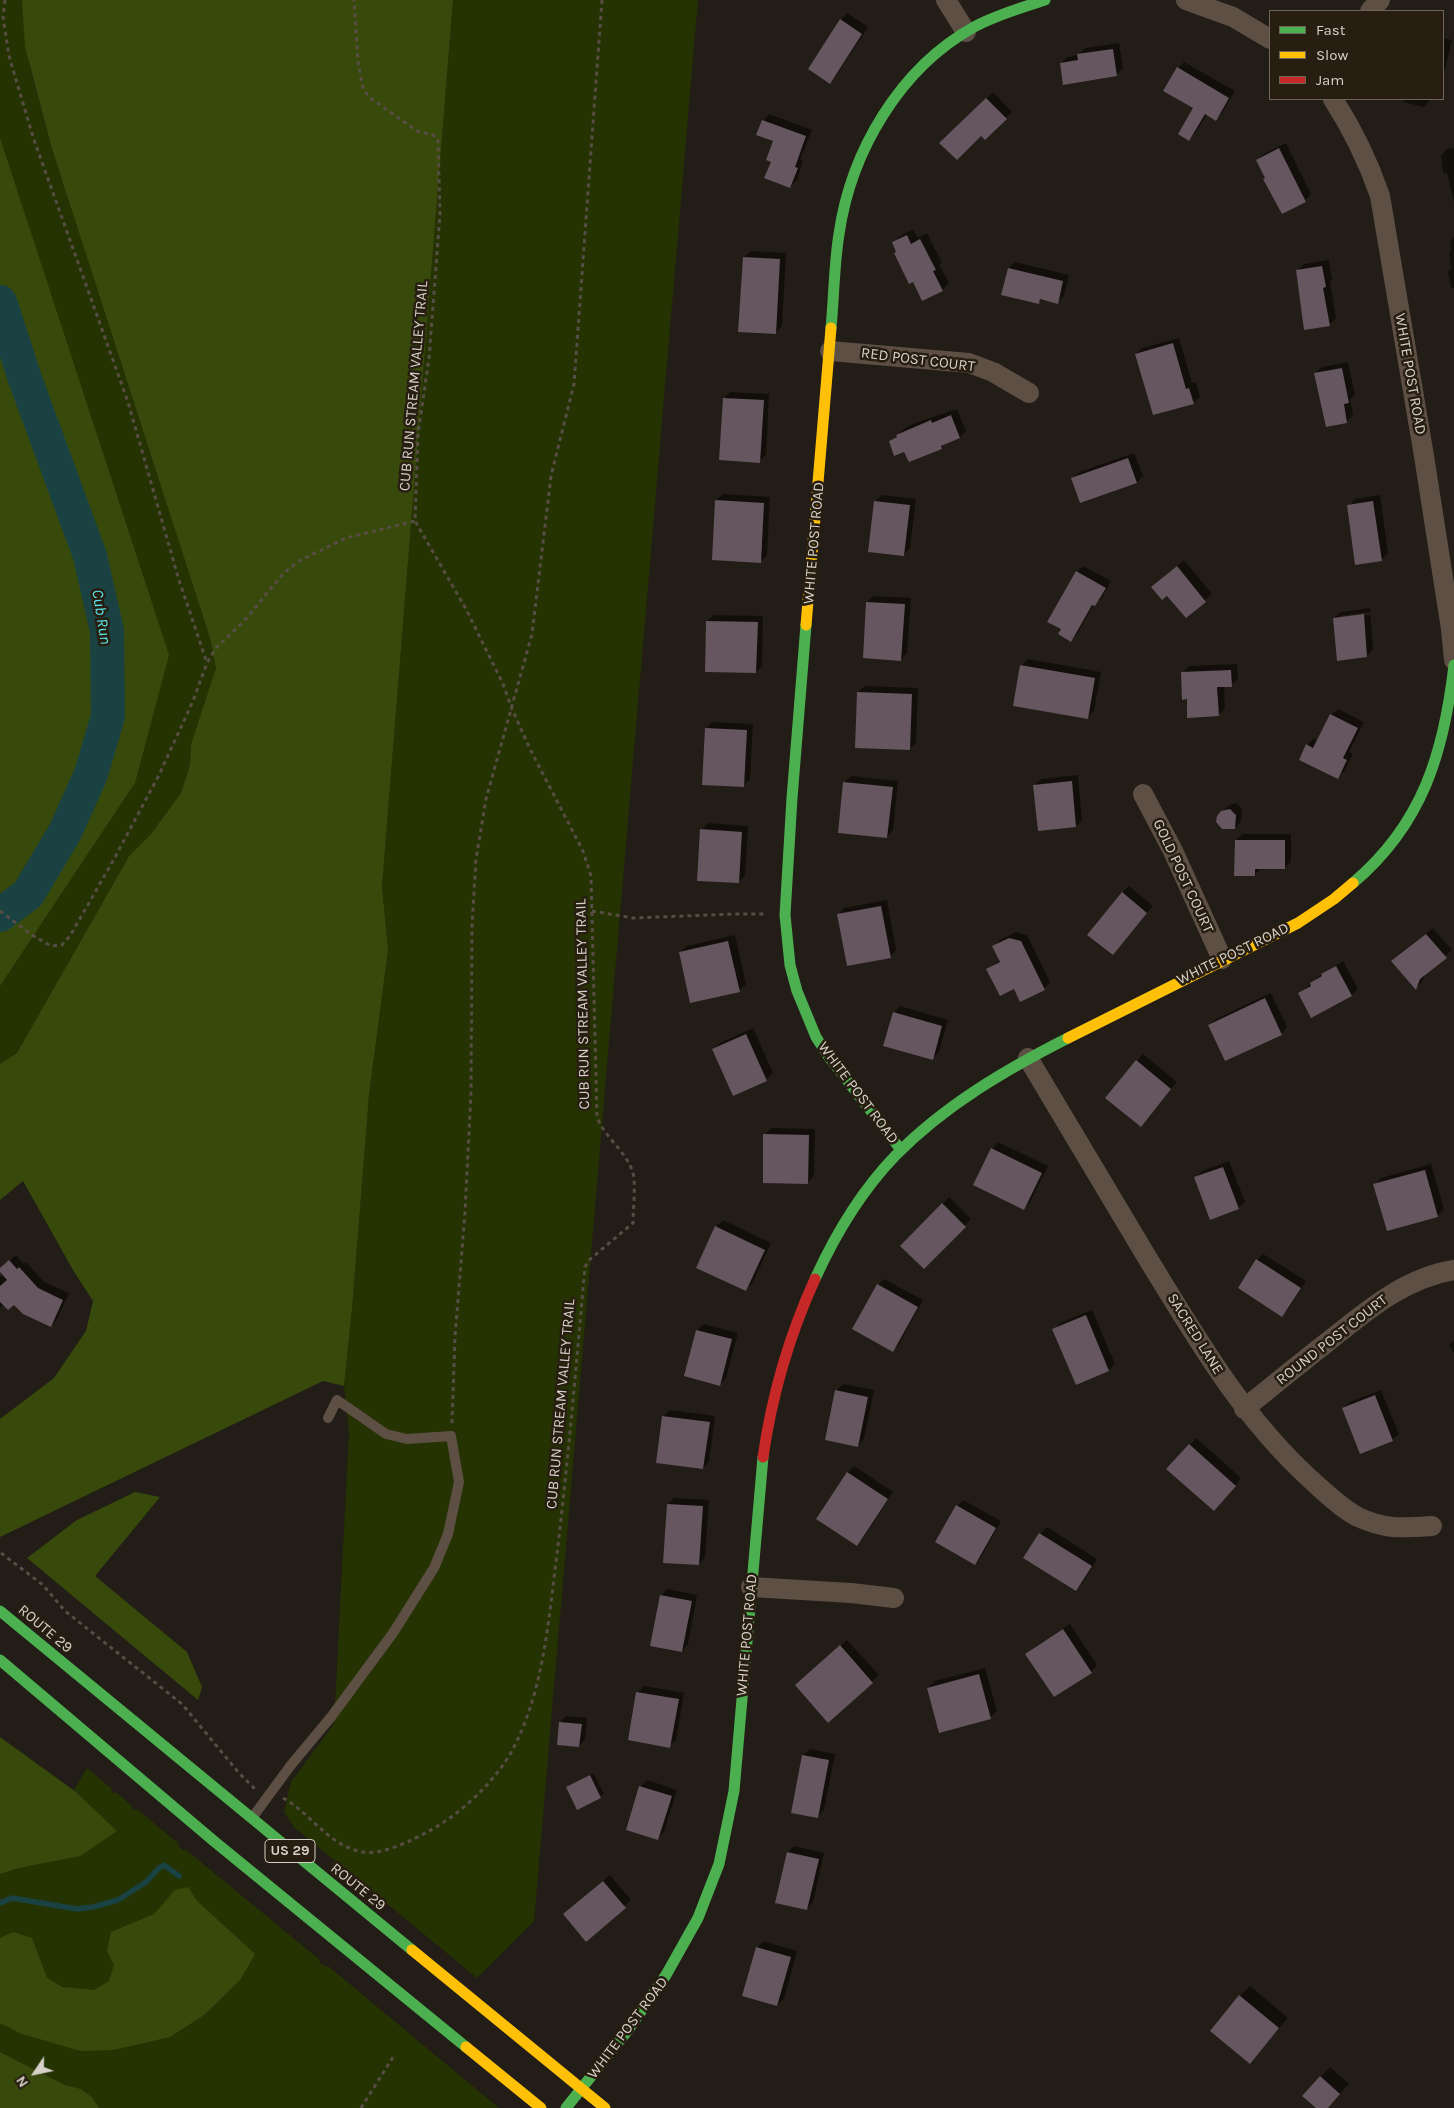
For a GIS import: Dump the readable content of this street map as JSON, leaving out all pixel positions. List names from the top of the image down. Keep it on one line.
{"streets":{"street":["RED POST COURT","WHITE POST ROAD","GOLD POST COURT","SACRED LANE","ROUND POST COURT","ROUTE 29","US 29"],"path":["CUB RUN STREAM VALLEY TRAIL"]},"crossings":[["RED POST COURT","WHITE POST ROAD"],["WHITE POST ROAD","GOLD POST COURT"],["WHITE POST ROAD","SACRED LANE"],["WHITE POST ROAD","ROUTE 29"],["SACRED LANE","ROUND POST COURT"]],"water":["Cub Run"],"legend":["Fast","Slow","Jam"],"north":"bottom left"}
